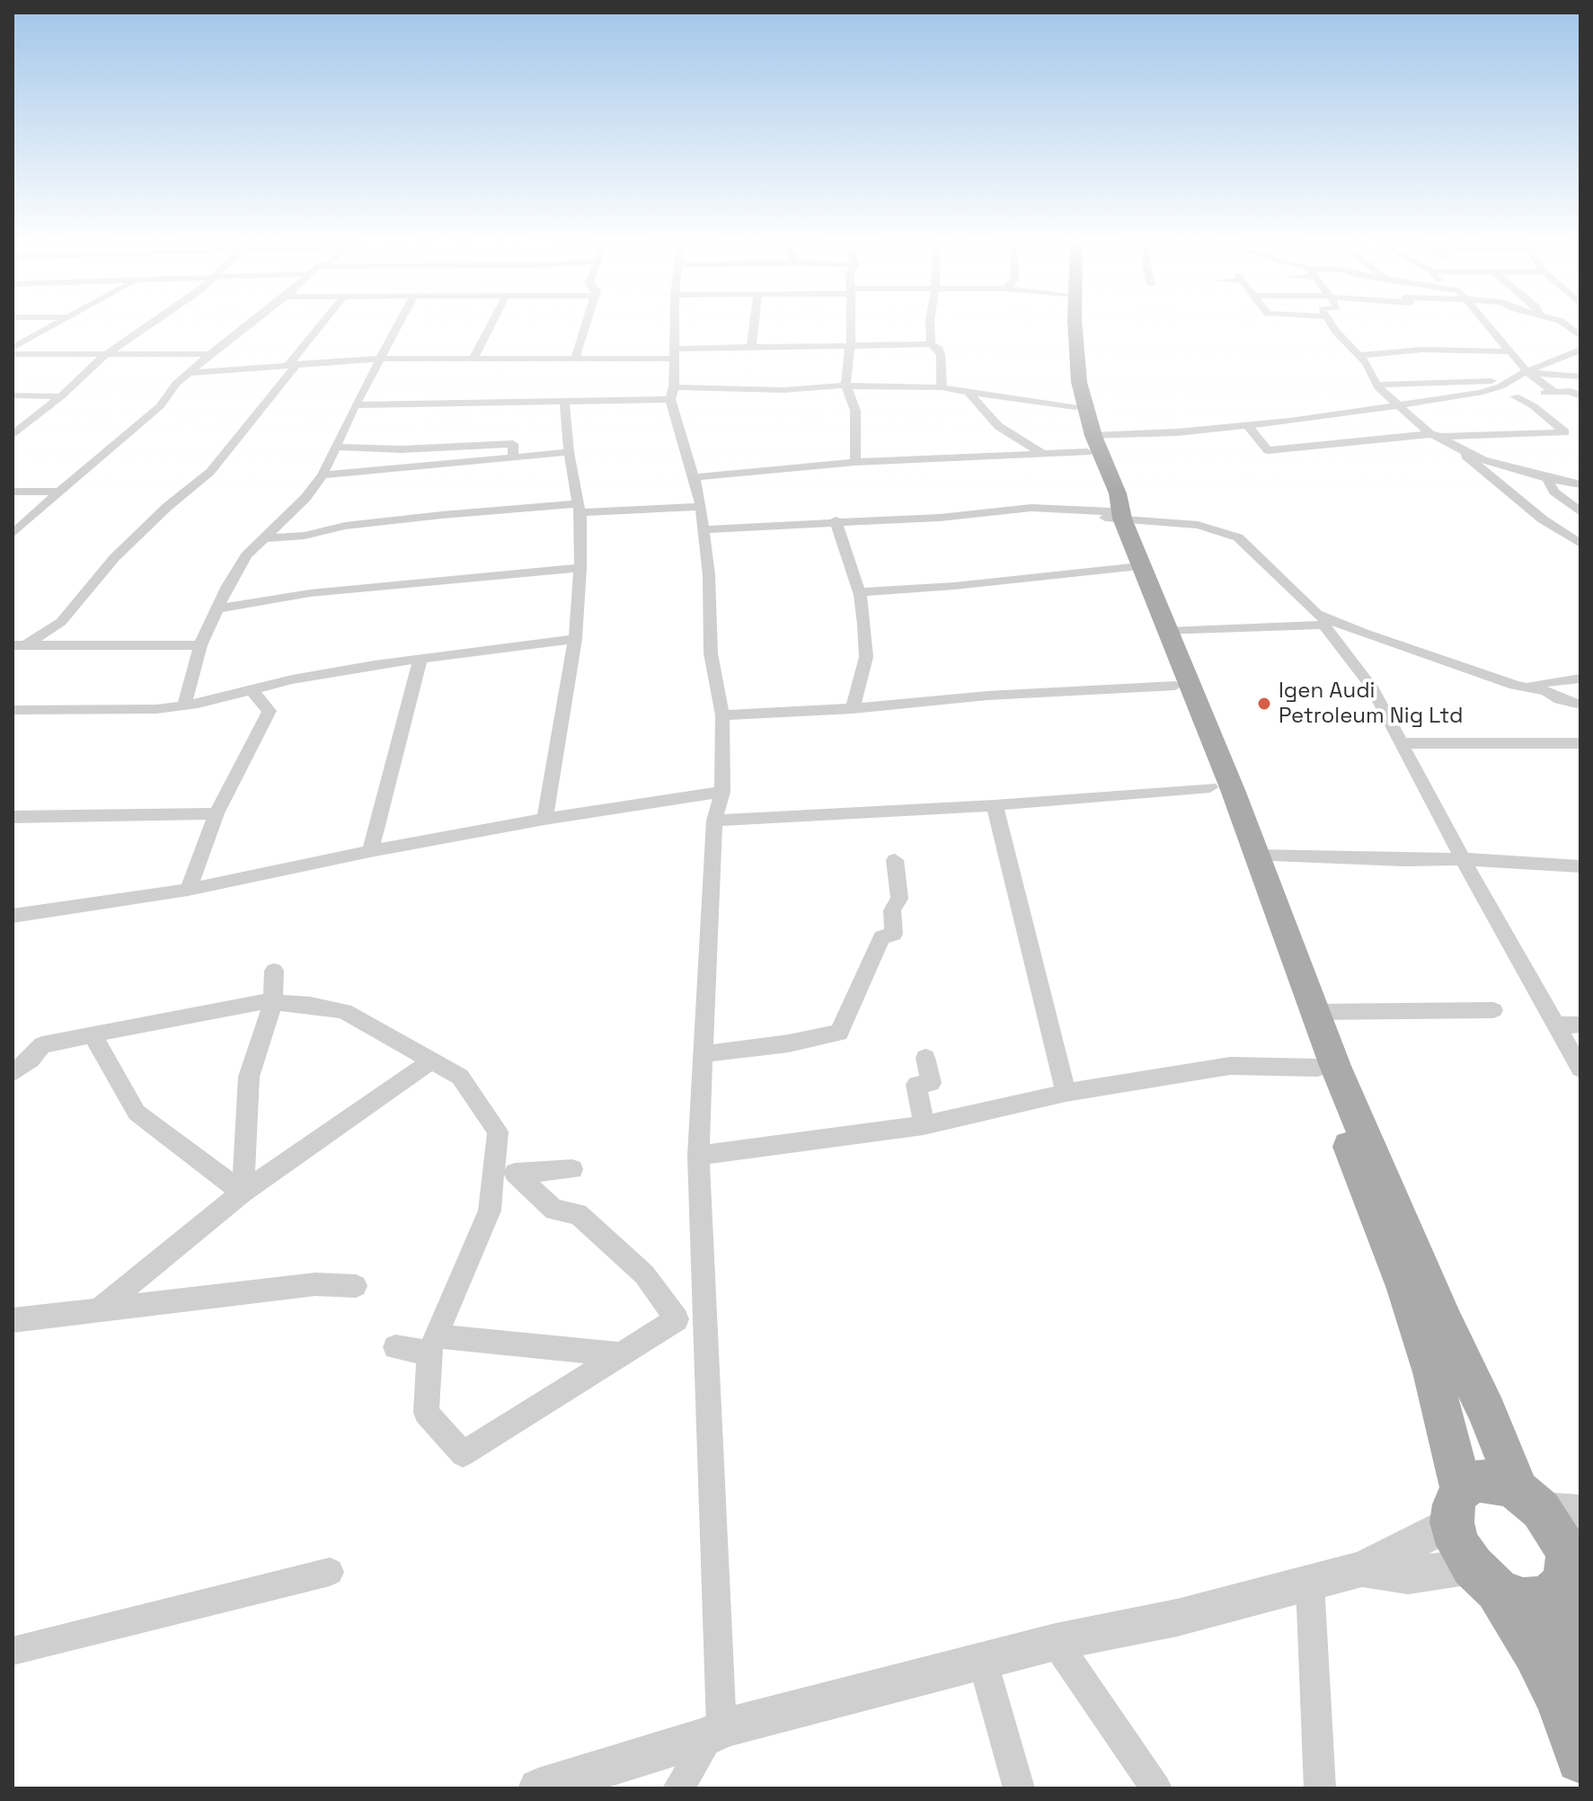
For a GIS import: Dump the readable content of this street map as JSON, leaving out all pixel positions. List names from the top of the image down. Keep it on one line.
{"places":["Igen Audi Petroleum Nig Ltd"]}
